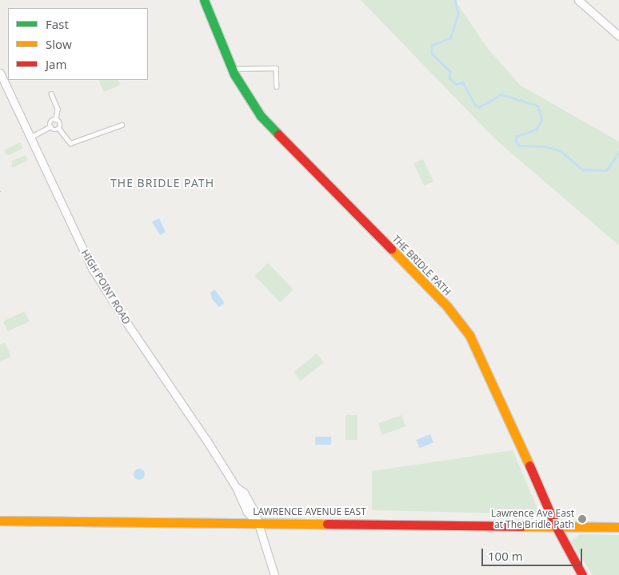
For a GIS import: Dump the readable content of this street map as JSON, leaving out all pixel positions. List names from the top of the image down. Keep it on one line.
{"streets":{"street":["THE BRIDLE PATH","HIGH POINT ROAD","LAWRENCE AVENUE EAST"]},"crossings":[["THE BRIDLE PATH","LAWRENCE AVENUE EAST"],["HIGH POINT ROAD","LAWRENCE AVENUE EAST"]],"districts":["THE BRIDLE PATH"],"places":["Lawrence Ave East at The Bridle Path"],"legend":["Fast","Slow","Jam"],"scale_bar":"100 m"}
